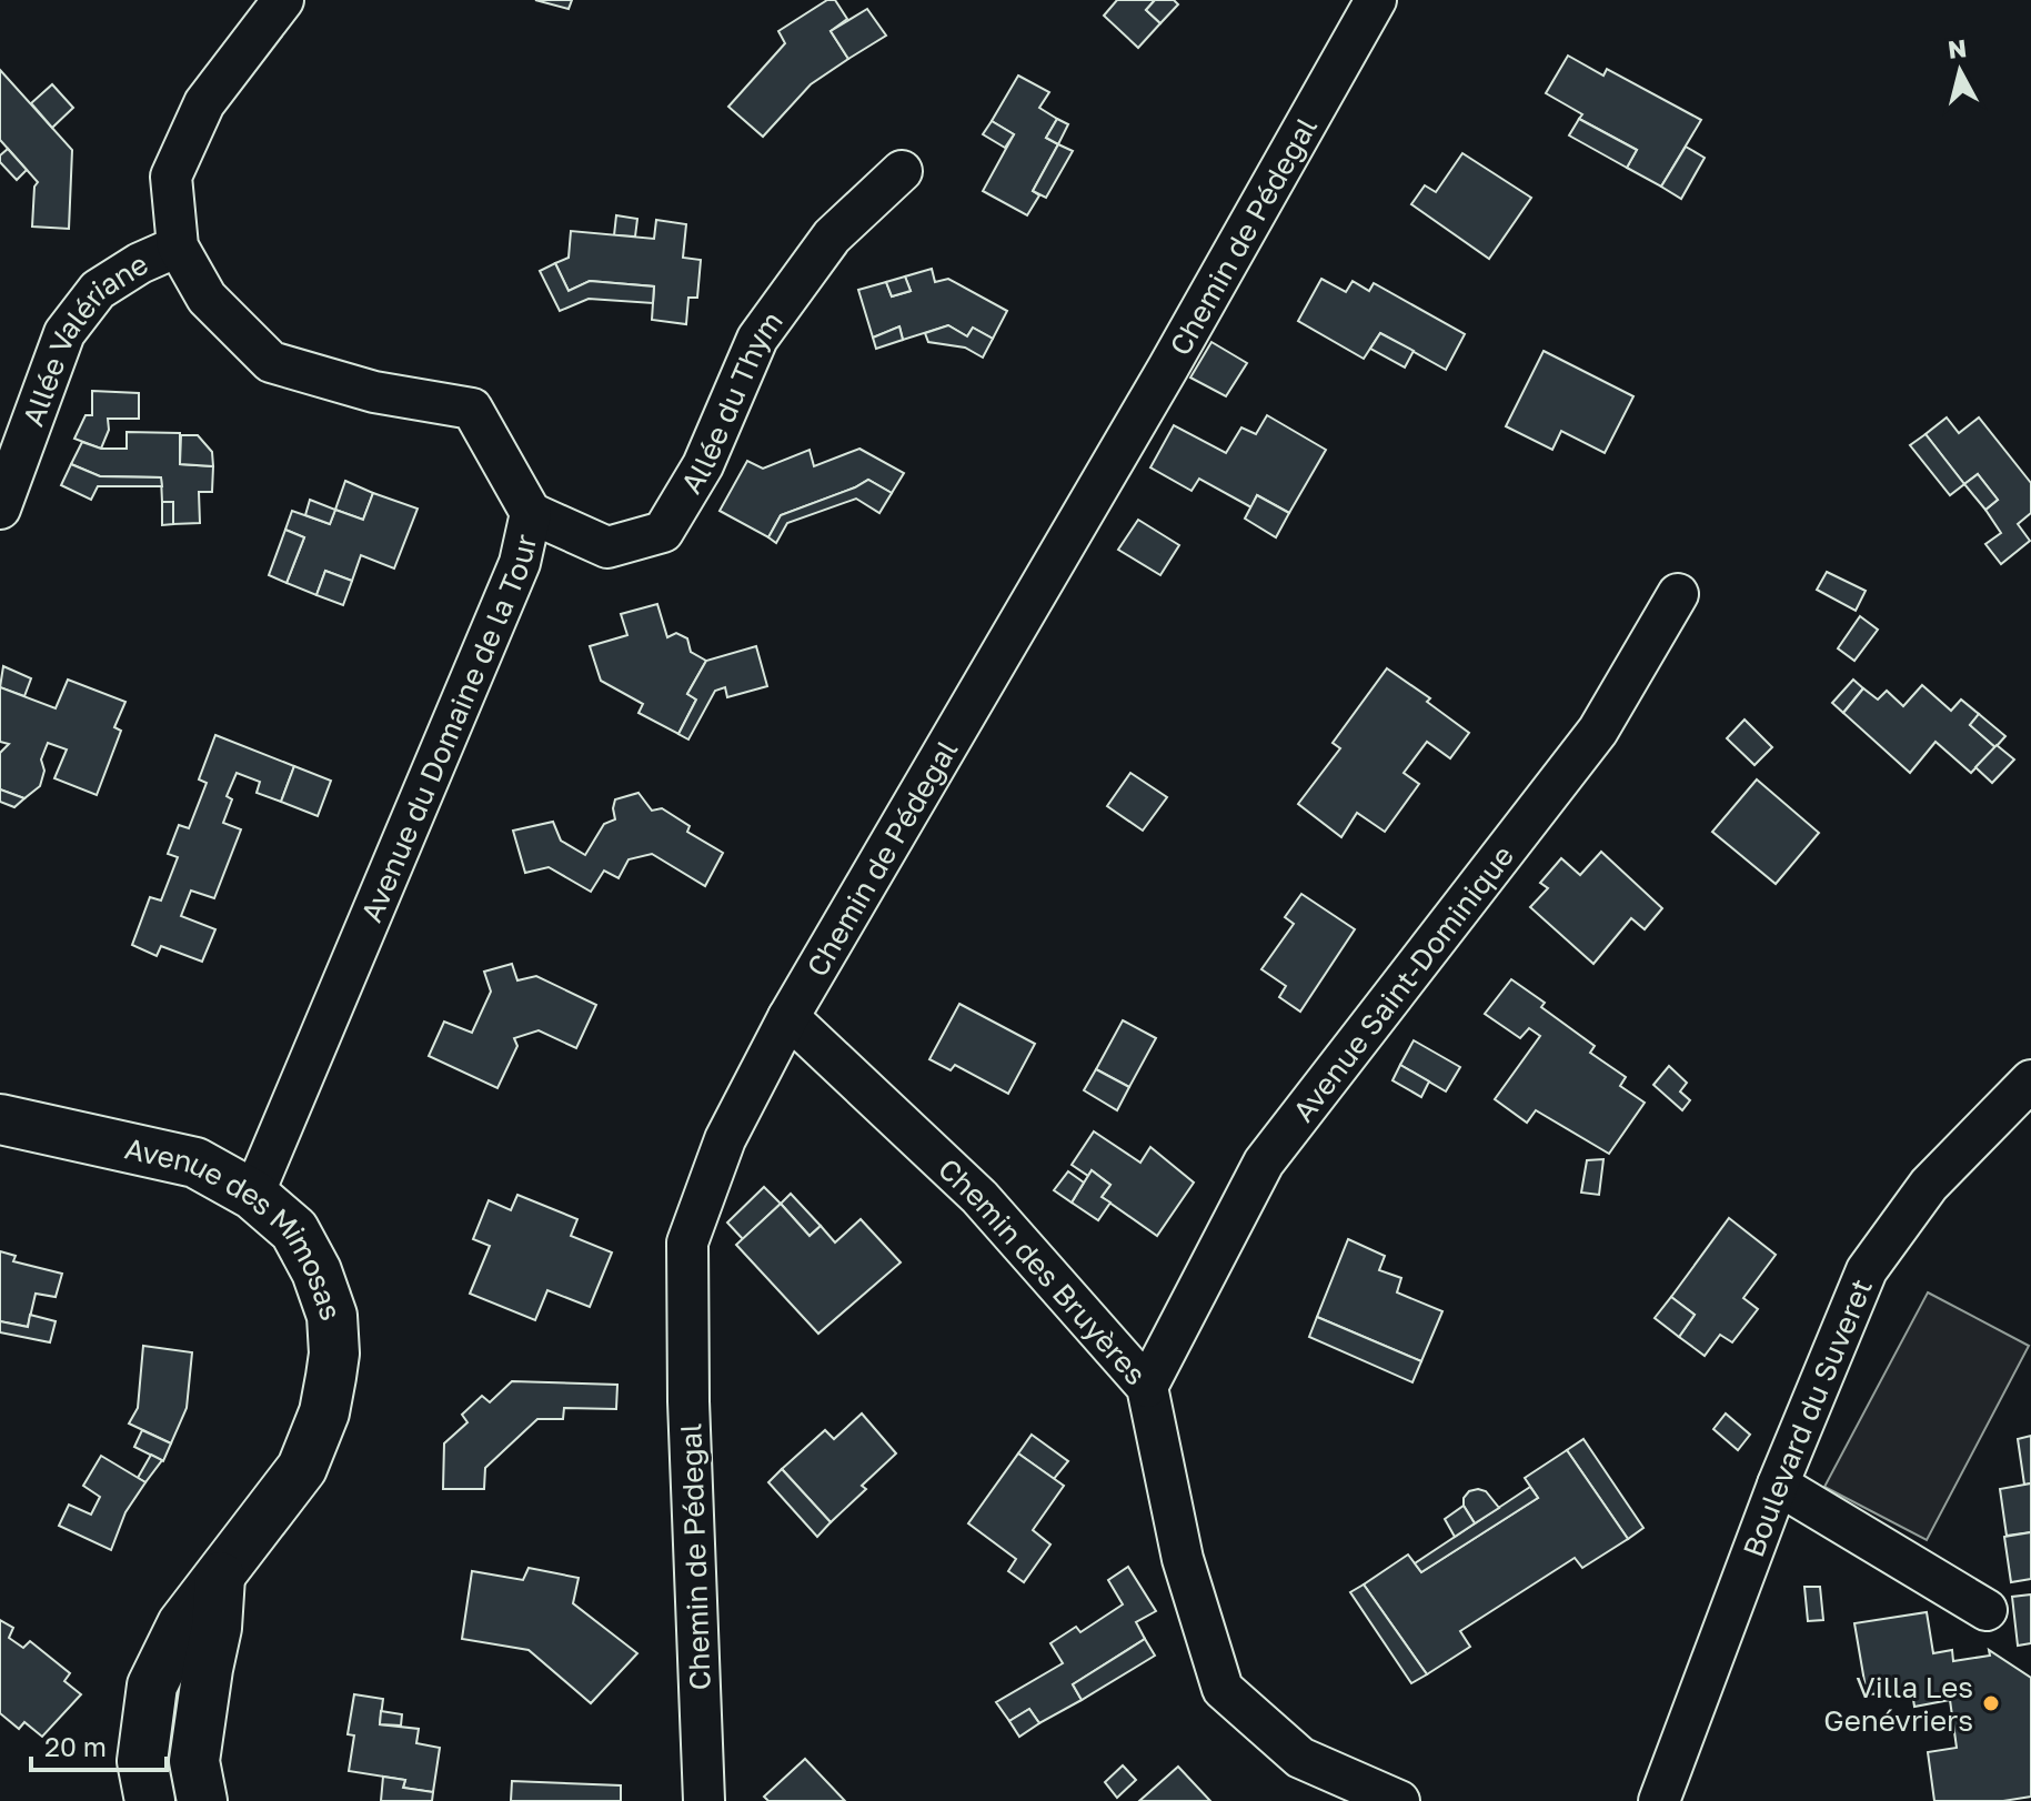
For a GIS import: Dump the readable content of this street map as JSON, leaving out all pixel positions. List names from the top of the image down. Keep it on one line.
{"streets":{"street":["Chemin de Pédegal","Allée Valériane","Allée du Thym","Avenue du Domaine de la Tour","Avenue Saint-Dominique","Avenue des Mimosas","Chemin des Bruyères","Boulevard du Suveret"]},"crossings":[["Chemin de Pédegal","Chemin des Bruyères"],["Allée Valériane","Avenue du Domaine de la Tour"],["Allée du Thym","Avenue du Domaine de la Tour"],["Avenue du Domaine de la Tour","Avenue des Mimosas"],["Avenue Saint-Dominique","Chemin des Bruyères"]],"places":["Villa Les Genévriers"],"scale_bar":"20 m","north":"top"}
